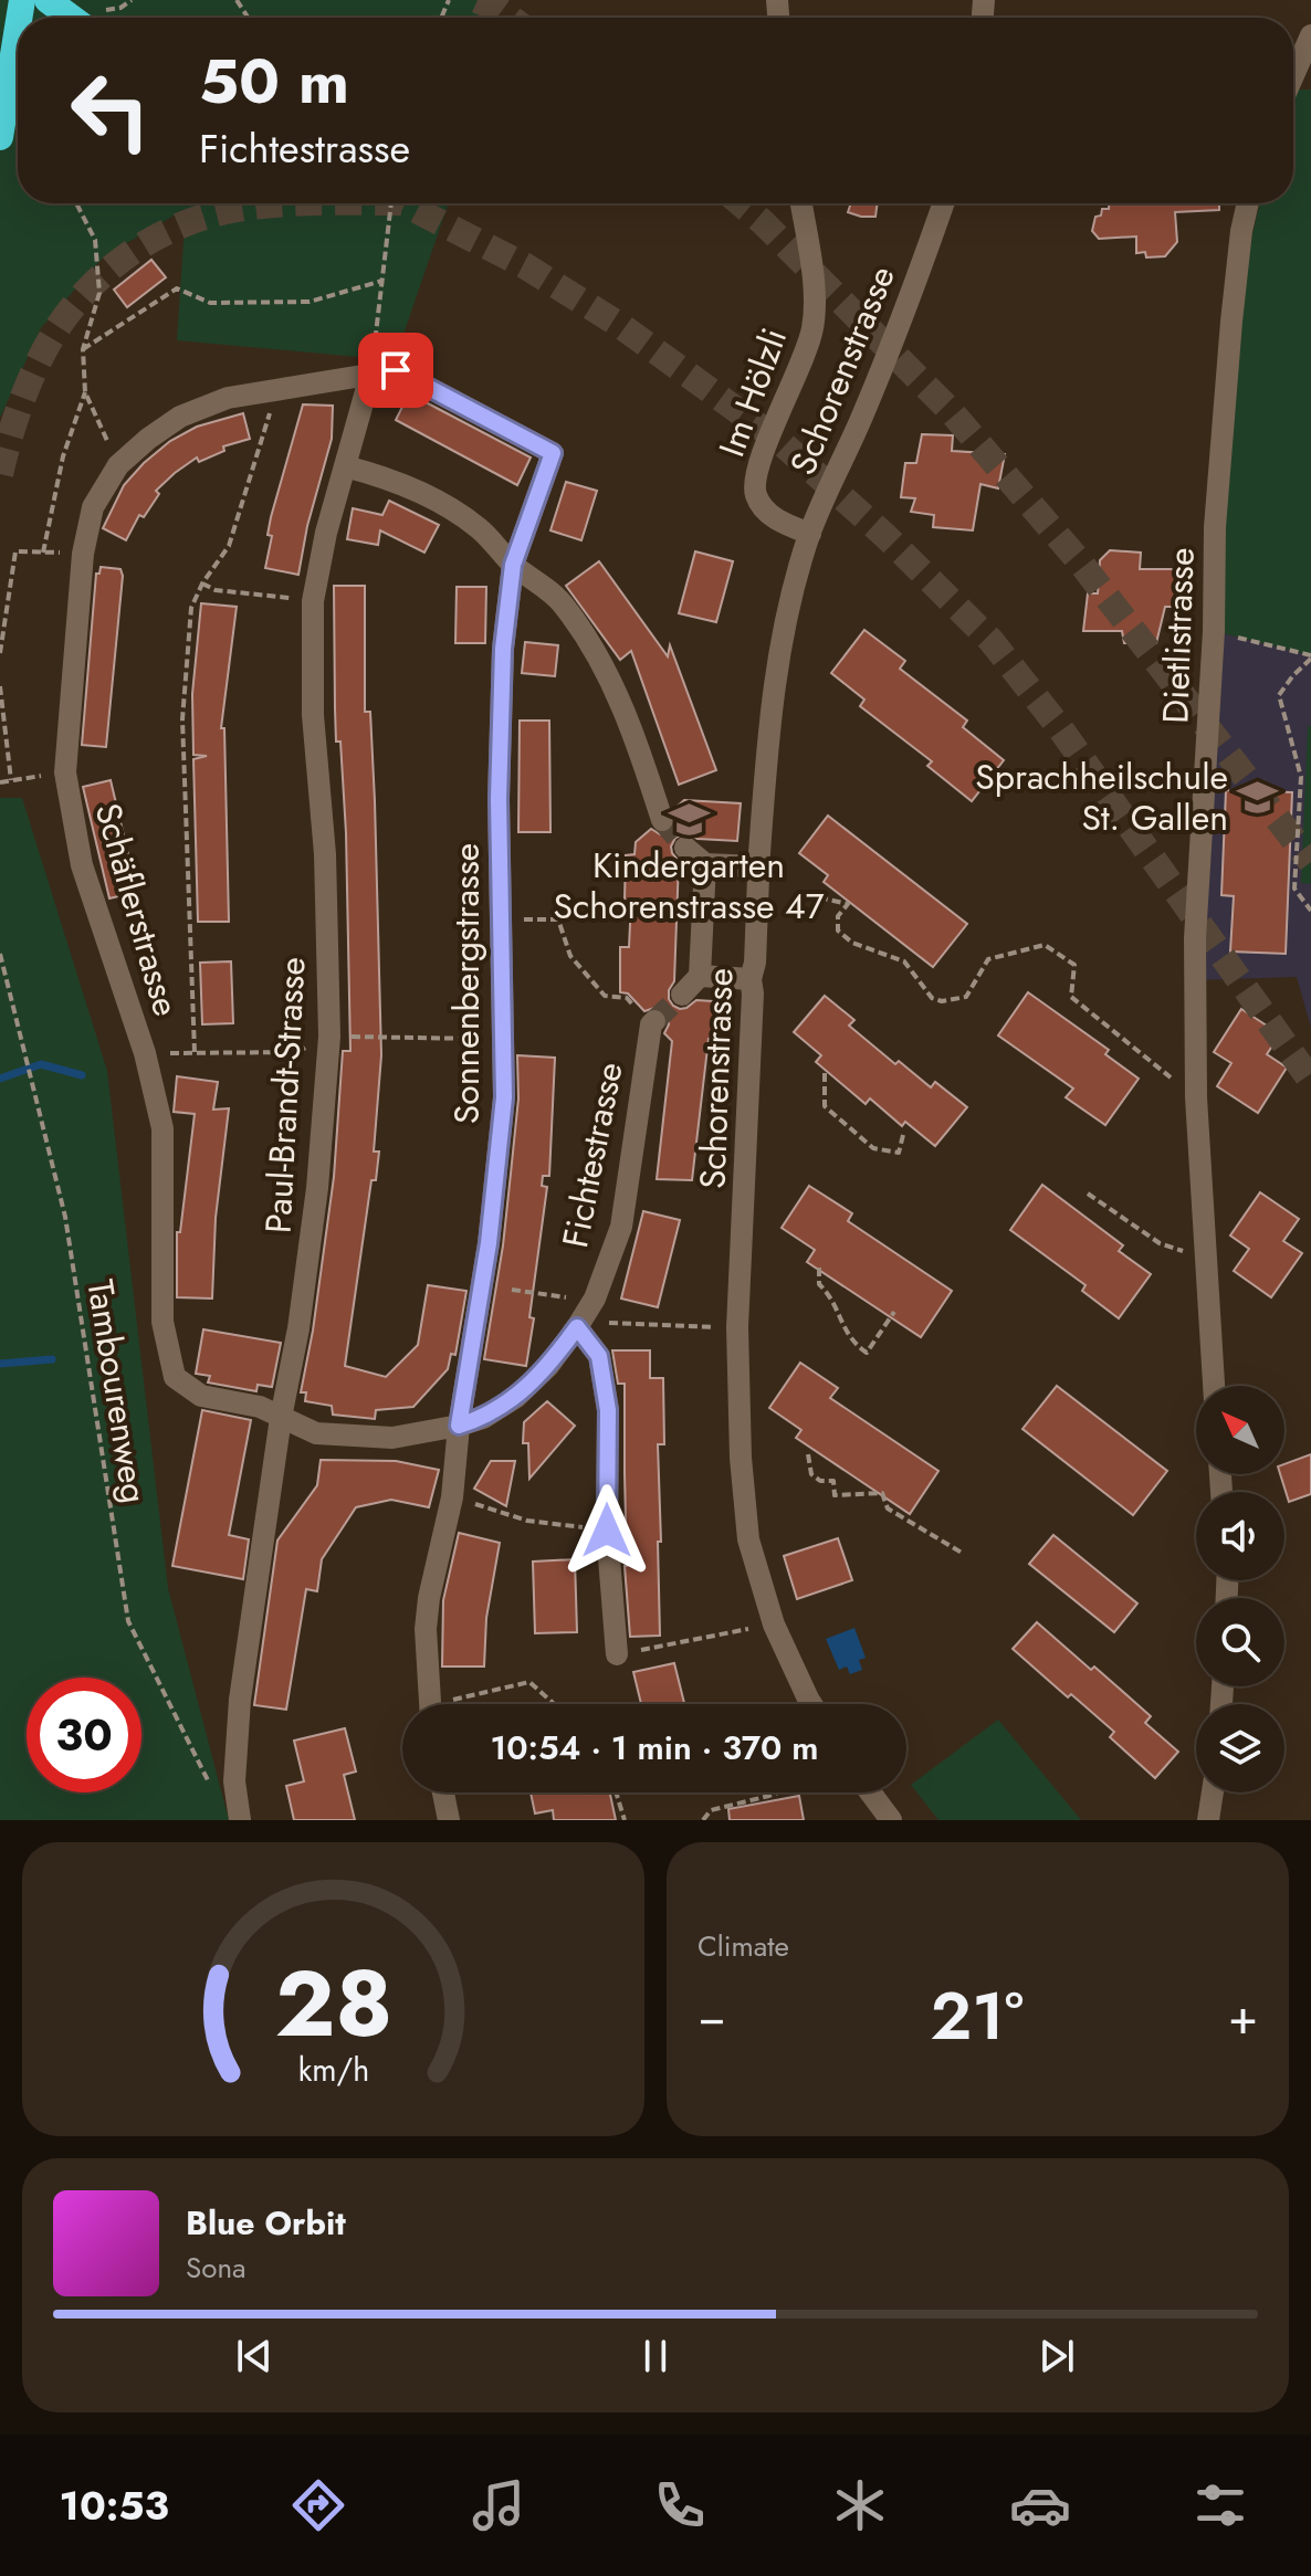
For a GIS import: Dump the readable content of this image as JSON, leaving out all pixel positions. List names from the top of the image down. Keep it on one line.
{"streets":{"street":["Schorenstrasse","Im Hölzli","Dietlistrasse","Schäflerstrasse","Sonnenbergstrasse","Paul-Brandt-Strasse","Fichtestrasse"],"path":["Tambourenweg"]},"crossings":[["Schorenstrasse","Im Hölzli"],["Schäflerstrasse","Sonnenbergstrasse"],["Schäflerstrasse","Paul-Brandt-Strasse"],["Schäflerstrasse","Fichtestrasse"],["Sonnenbergstrasse","Paul-Brandt-Strasse"],["Sonnenbergstrasse","Fichtestrasse"],["Paul-Brandt-Strasse","Fichtestrasse"]],"places":{"school or university":["Sprachheilschule St. Gallen","Kindergarten Schorenstrasse 47"]},"north":"top left","page":{"turn":["50 m","Fichtestrasse"],"limit":"30","trip":"10:54 · 1 min · 370 m","tile":"Climate","heat":["−","21°","+"],"song":["Blue Orbit","Sona"],"tabs":"10:53","gauge":["28","km/h"]}}
